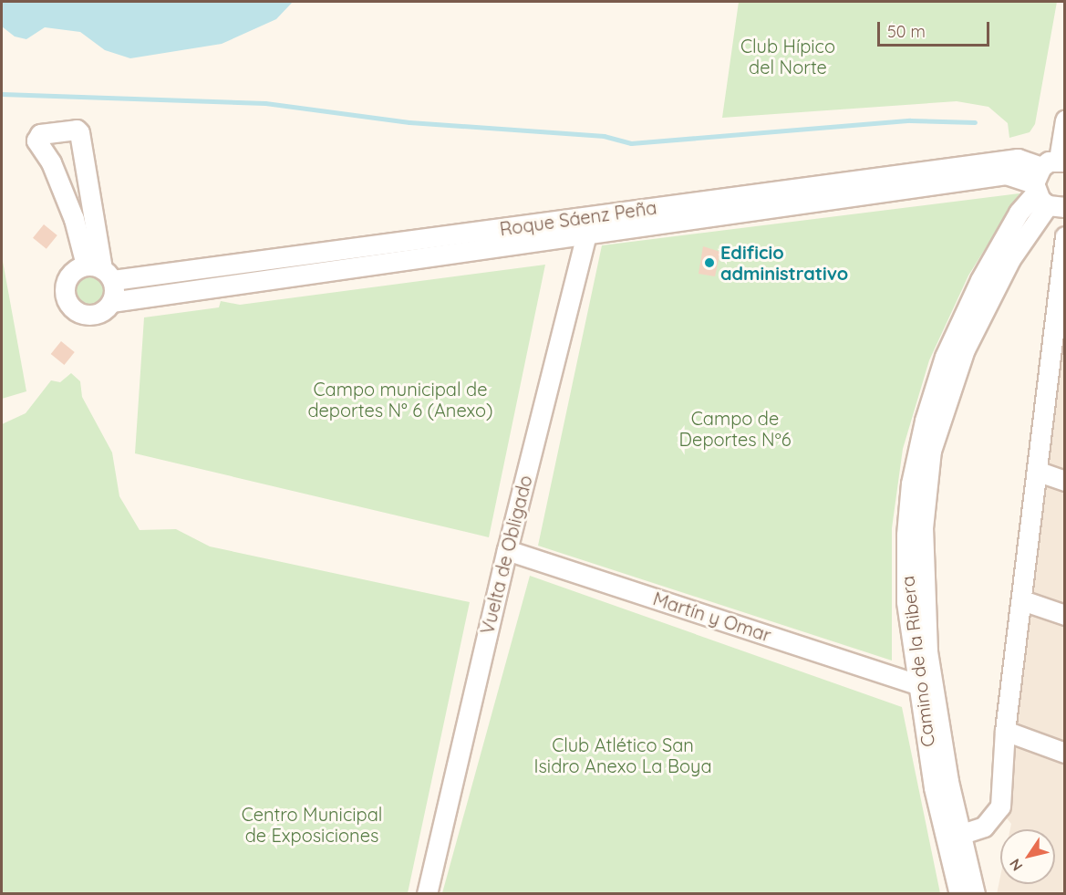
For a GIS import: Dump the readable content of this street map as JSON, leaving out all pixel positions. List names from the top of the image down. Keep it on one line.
{"streets":{"street":["Roque Sáenz Peña","Vuelta de Obligado","Martín y Omar","Camino de la Ribera"]},"crossings":[["Roque Sáenz Peña","Vuelta de Obligado"],["Roque Sáenz Peña","Camino de la Ribera"],["Vuelta de Obligado","Martín y Omar"],["Martín y Omar","Camino de la Ribera"]],"parks":["Club Hípico del Norte","Campo municipal de deportes N° 6 (Anexo)","Campo de Deportes Nº6","Club Atlético San Isidro Anexo La Boya","Centro Municipal de Exposiciones"],"places":["Edificio administrativo"],"scale_bar":"50 m","north":"bottom left"}
